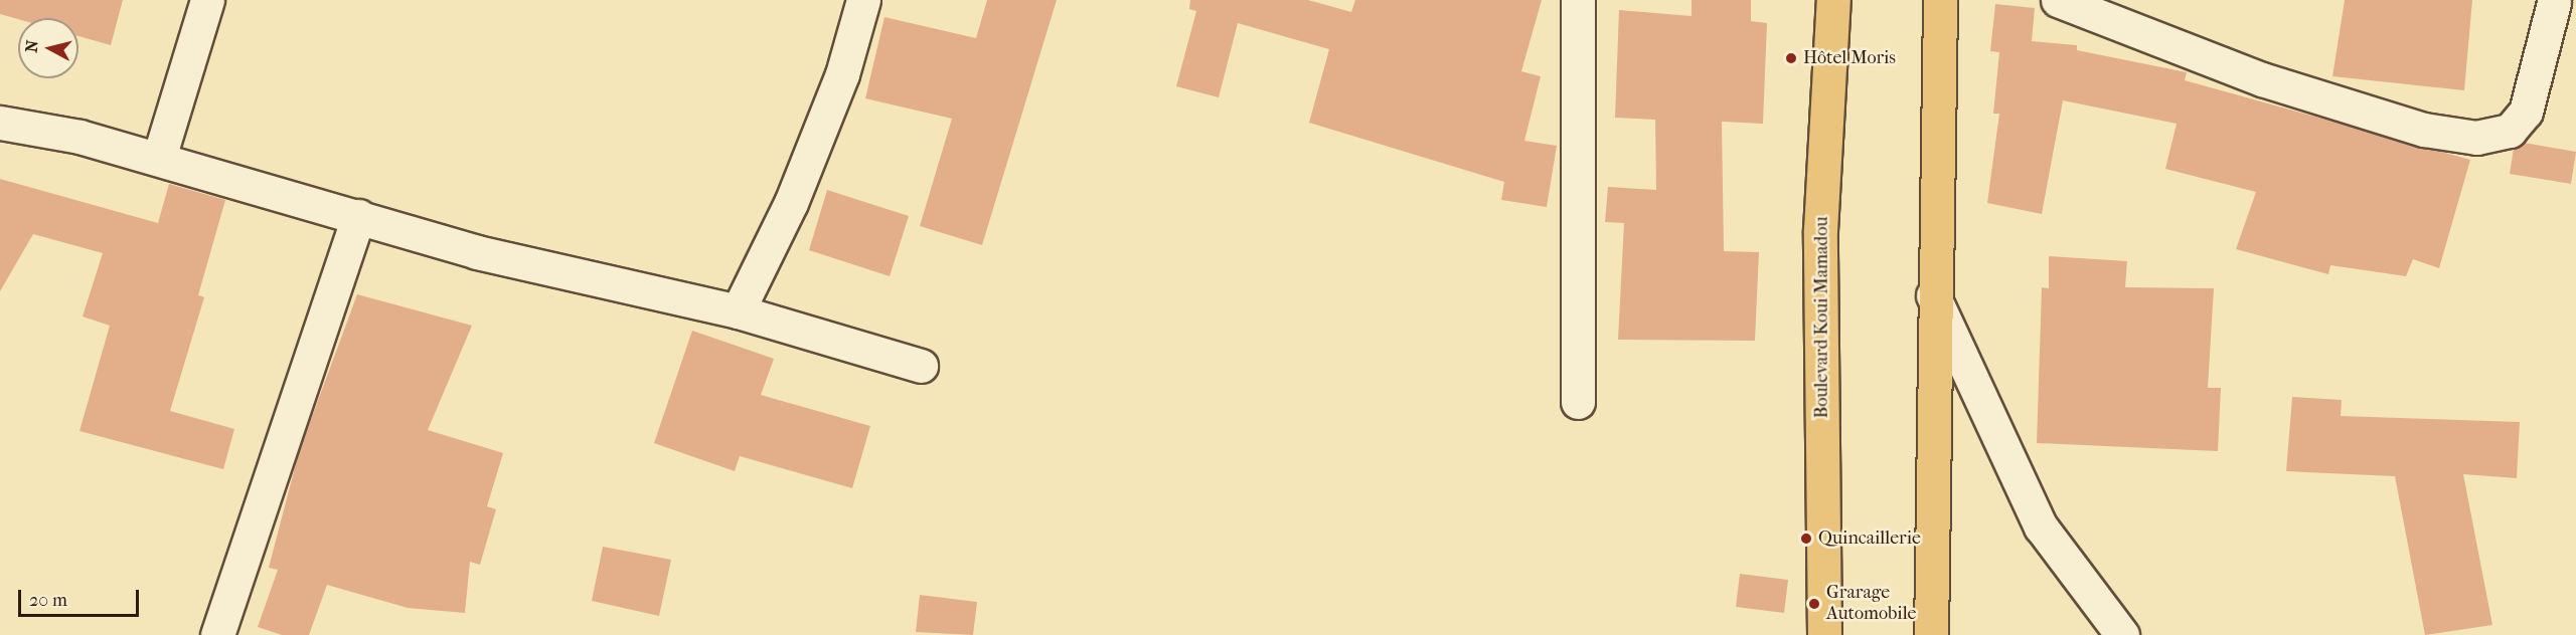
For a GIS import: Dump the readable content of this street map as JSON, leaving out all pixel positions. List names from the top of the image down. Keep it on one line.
{"streets":{"main road":["Boulevard Koui Mamadou"]},"places":["Hôtel Moris","Quincaillerie","Grarage Automobile"],"scale_bar":"20 m","north":"left"}
